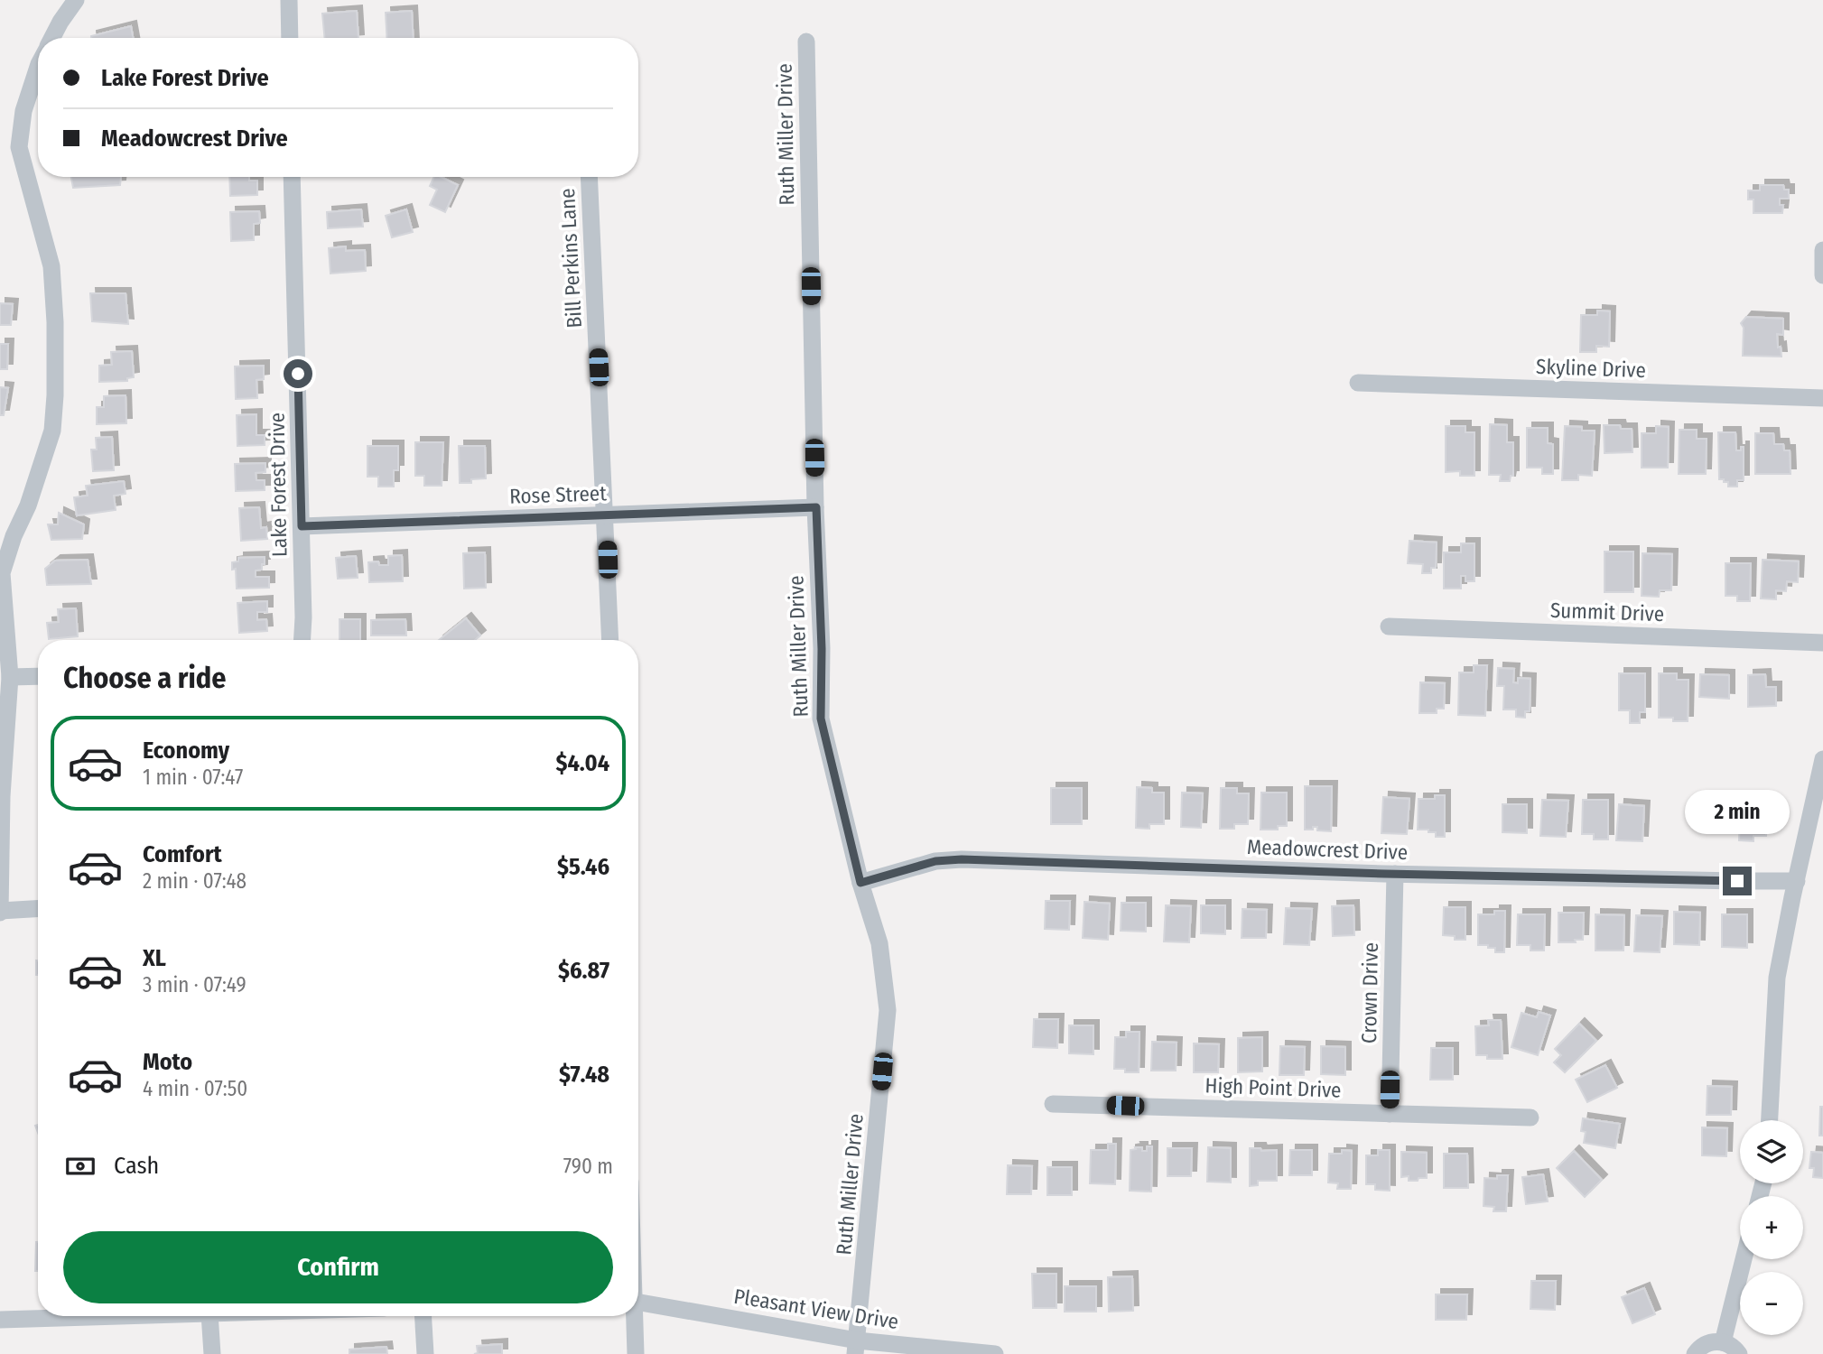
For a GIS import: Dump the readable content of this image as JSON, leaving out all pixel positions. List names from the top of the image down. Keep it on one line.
{"streets":{"street":["Ruth Miller Drive","Bill Perkins Lane","Skyline Drive","Lake Forest Drive","Rose Street","Summit Drive","Meadowcrest Drive","Crown Drive","High Point Drive","Pleasant View Drive"]},"crossings":[["Ruth Miller Drive","Rose Street"],["Ruth Miller Drive","Meadowcrest Drive"],["Ruth Miller Drive","Pleasant View Drive"],["Bill Perkins Lane","Rose Street"],["Lake Forest Drive","Rose Street"],["Meadowcrest Drive","Crown Drive"],["Crown Drive","High Point Drive"]],"page":{"banner":["Lake Forest Drive","Meadowcrest Drive"],"heading":"Choose a ride","list":[{"name":"Economy","note":"1 min · 07:47","value":"$4.04"},{"name":"Comfort","note":"2 min · 07:48","value":"$5.46"},{"name":"XL","note":"3 min · 07:49","value":"$6.87"},{"name":"Moto","note":"4 min · 07:50","value":"$7.48"}],"bubble":"2 min","map_buttons":["+","−"],"pay":["Cash","790 m"],"buttons":"Confirm"}}
